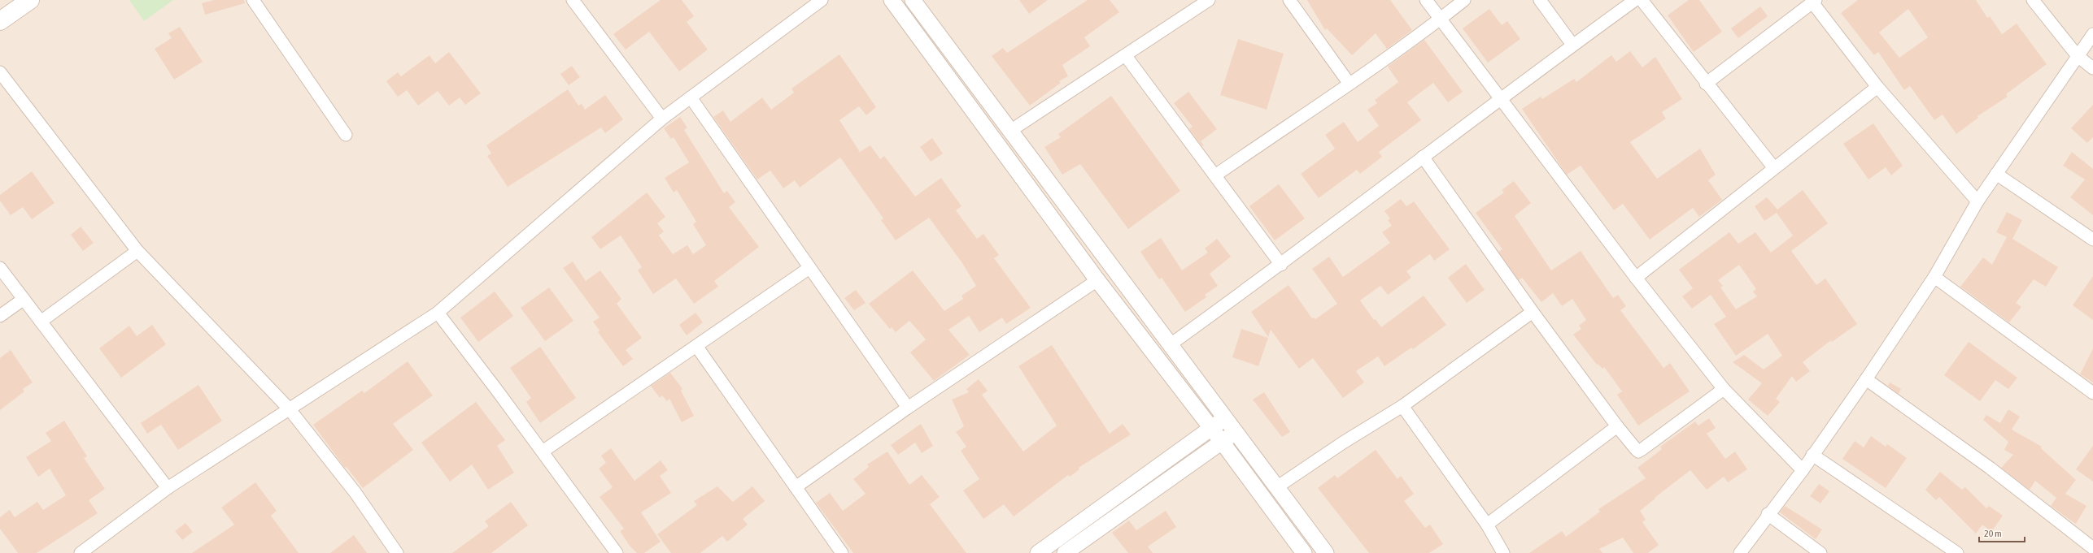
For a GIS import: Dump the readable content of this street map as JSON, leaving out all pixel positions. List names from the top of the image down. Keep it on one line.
{"scale_bar":"20 m"}
